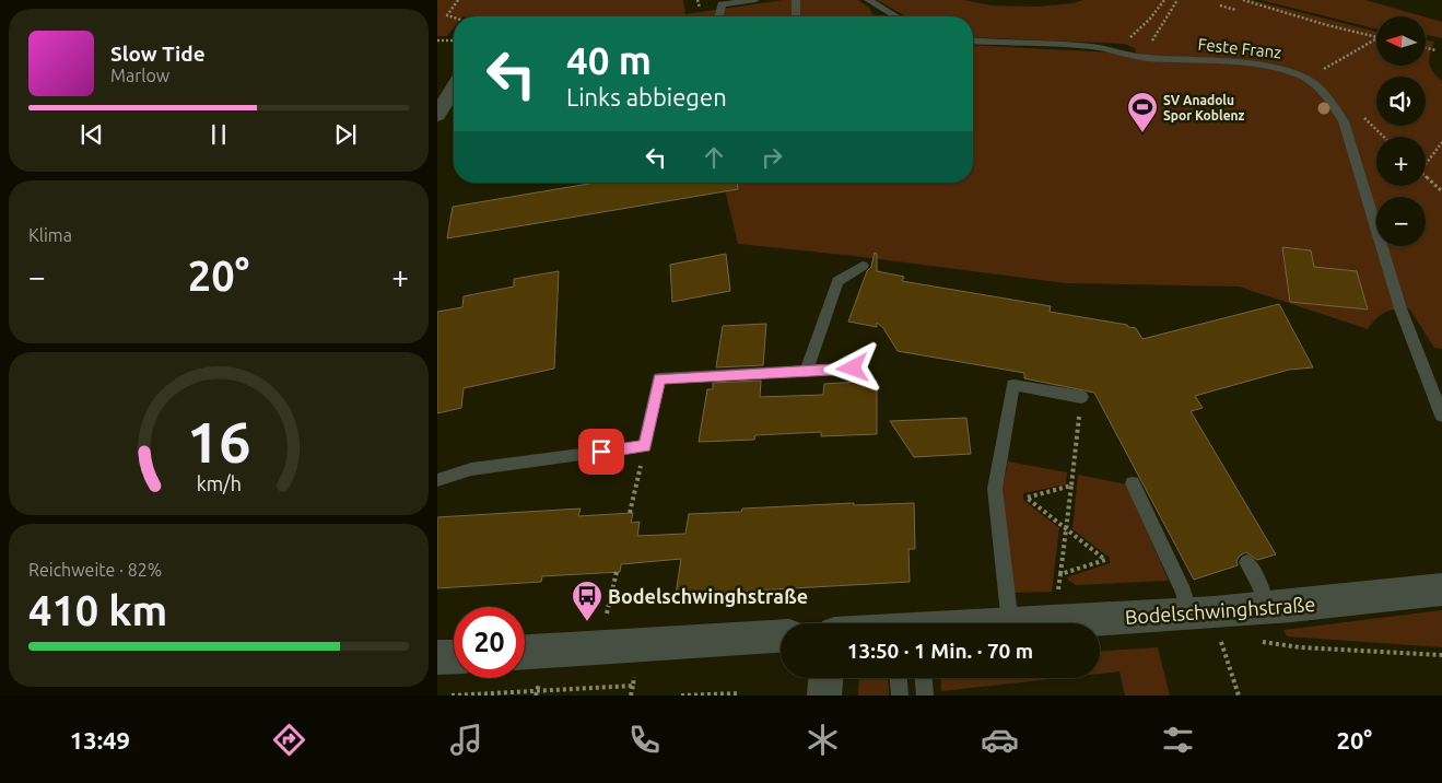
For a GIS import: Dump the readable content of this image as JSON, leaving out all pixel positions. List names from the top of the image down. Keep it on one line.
{"streets":{"street":["Bodelschwinghstraße"],"lane":["Feste Franz"]},"places":{"sports":["SV Anadolu Spor Koblenz"],"bus stop":["Bodelschwinghstraße"]},"north":"left","page":{"map_buttons":["+","−"],"turn":["40 m","Links abbiegen"],"song":["Slow Tide","Marlow"],"tile":["Klima",["Reichweite · 82%","410 km"]],"heat":["−","20°","+"],"limit":"20","trip":"13:50 · 1 Min. · 70 m","tabs":["13:49","20°"],"gauge":["16","km/h"]}}
